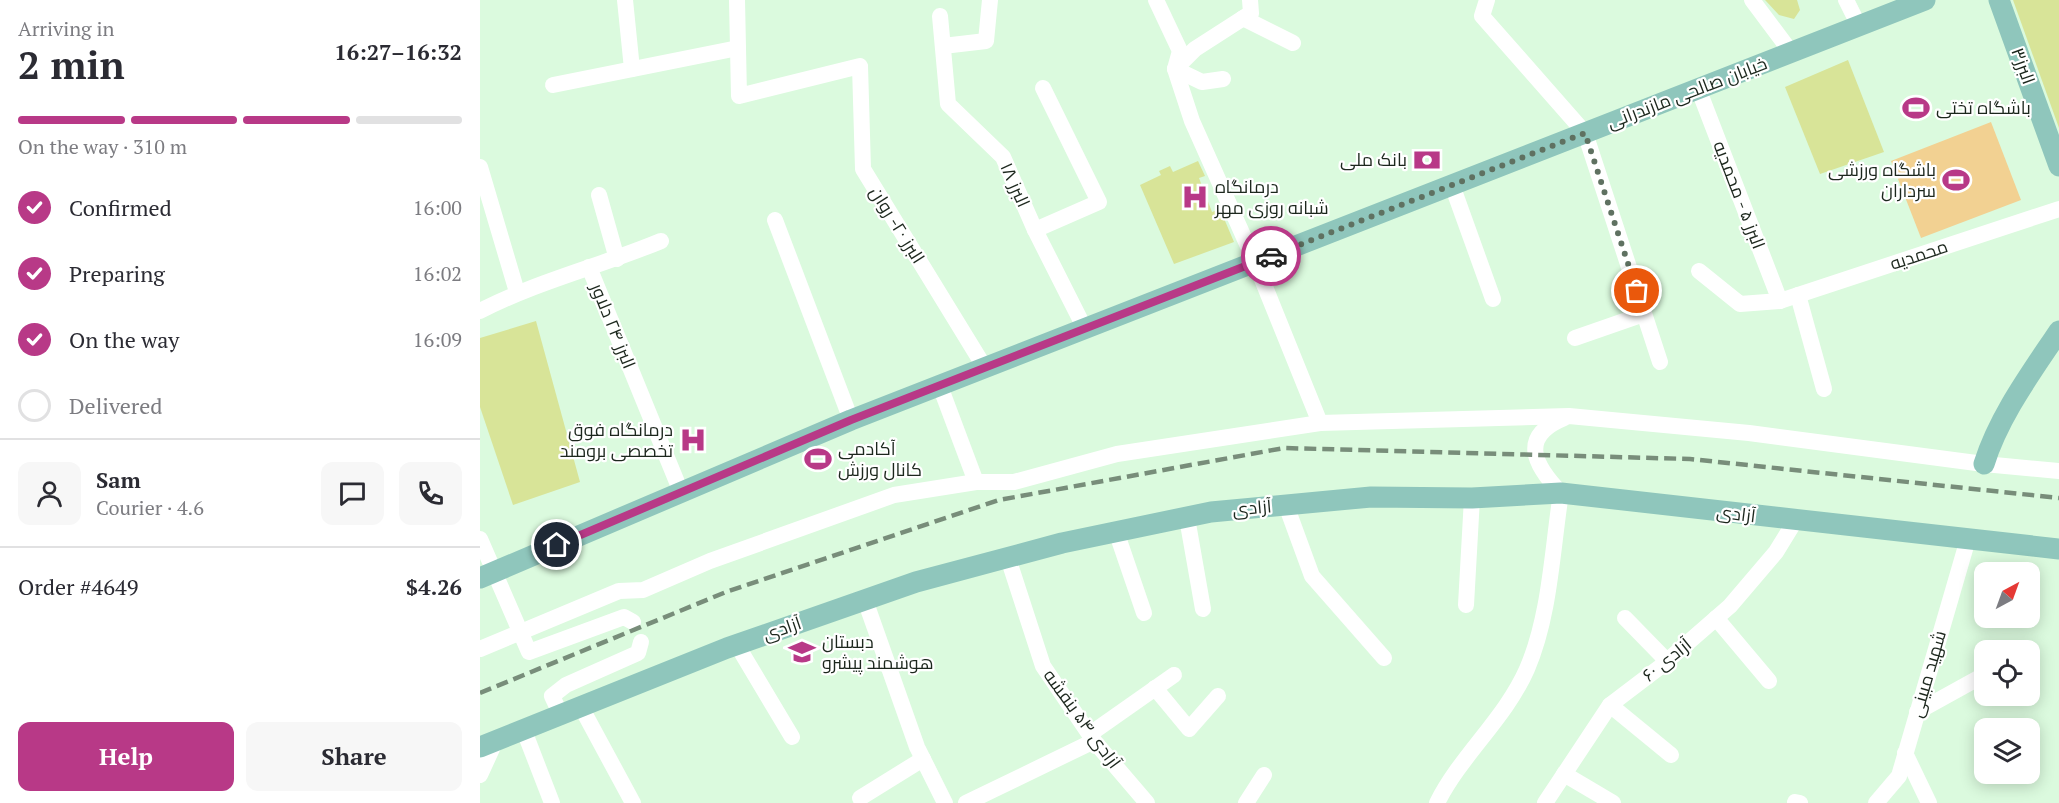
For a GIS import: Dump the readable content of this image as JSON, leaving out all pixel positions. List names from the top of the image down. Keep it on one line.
{"streets":{"main road":["البرز۳","خیابان صالحی مازندرانی","آزادی"],"street":["البرز ۱۸","البرز ۵ - محمدیه","البرز ۲۰- روان","محمدیه","البرز ۲۴ دلاور","آزادی ۶۰","شهید مبینی","آزادی ۵۴ بنفشه"]},"crossings":[["خیابان صالحی مازندرانی","البرز ۱۸"],["خیابان صالحی مازندرانی","البرز ۵ - محمدیه"],["خیابان صالحی مازندرانی","البرز ۲۰- روان"],["خیابان صالحی مازندرانی","البرز ۲۴ دلاور"],["البرز ۵ - محمدیه","محمدیه"],["آزادی","آزادی ۶۰"],["آزادی","شهید مبینی"],["آزادی","آزادی ۵۴ بنفشه"]],"places":{"sports":["باشگاه تختی","باشگاه ورزشی سرداران","آکادمی کانال ورزش"],"bank":["بانک ملی"],"hospital":["درمانگاه شبانه روزی مهر","درمانگاه فوق تخصصی برومند"],"school or university":["دبستان هوشمند پیشرو"]},"north":"top right","page":{"heading":["2 min","Arriving in","16:27–16:32"],"panel":["Sam","Courier · 4.6","Order #4649","$4.26"],"bar":"On the way · 310 m","list":[["Confirmed","16:00"],["Preparing","16:02"],["On the way","16:09"],"Delivered"],"buttons":["Help","Share"]}}
